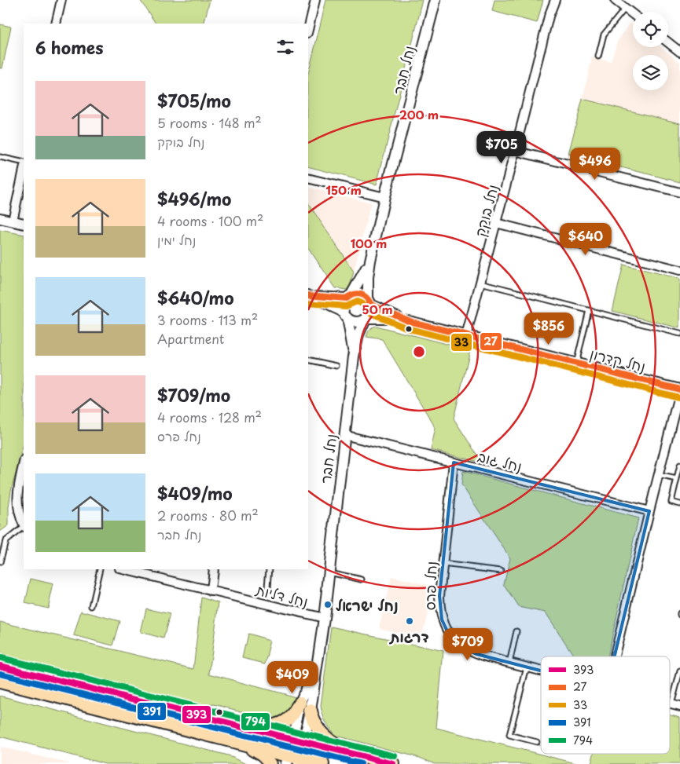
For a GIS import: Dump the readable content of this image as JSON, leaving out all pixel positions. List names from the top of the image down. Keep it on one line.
{"streets":{"street":["נחל חבר","נחל בוקק","נחל קדרון","נחל גוב","נחל פרס","נחל דליות"]},"crossings":[["נחל חבר","נחל קדרון"],["נחל חבר","נחל גוב"],["נחל חבר","נחל דליות"],["נחל בוקק","נחל קדרון"],["נחל גוב","נחל פרס"]],"places":["נחל ישראל","דרגות"],"lines":["transit line 27","transit line 33","transit line 794","transit line 393","transit line 391"],"legend":["393","27","33","391","794"],"page":{"heading":"6 homes","list":[{"name":"$705/mo","note":"5 rooms · 148 m² · נחל בוקק"},{"name":"$496/mo","note":"4 rooms · 100 m² · נחל ימין"},{"name":"$640/mo","note":"3 rooms · 113 m² · Apartment"},{"name":"$709/mo","note":"4 rooms · 128 m² · נחל פרס"},{"name":"$409/mo","note":"2 rooms · 80 m² · נחל חבר"}],"price":["$705","$496","$640","$856","$709","$409"]},"rings":["200 m","150 m","100 m","50 m"]}
